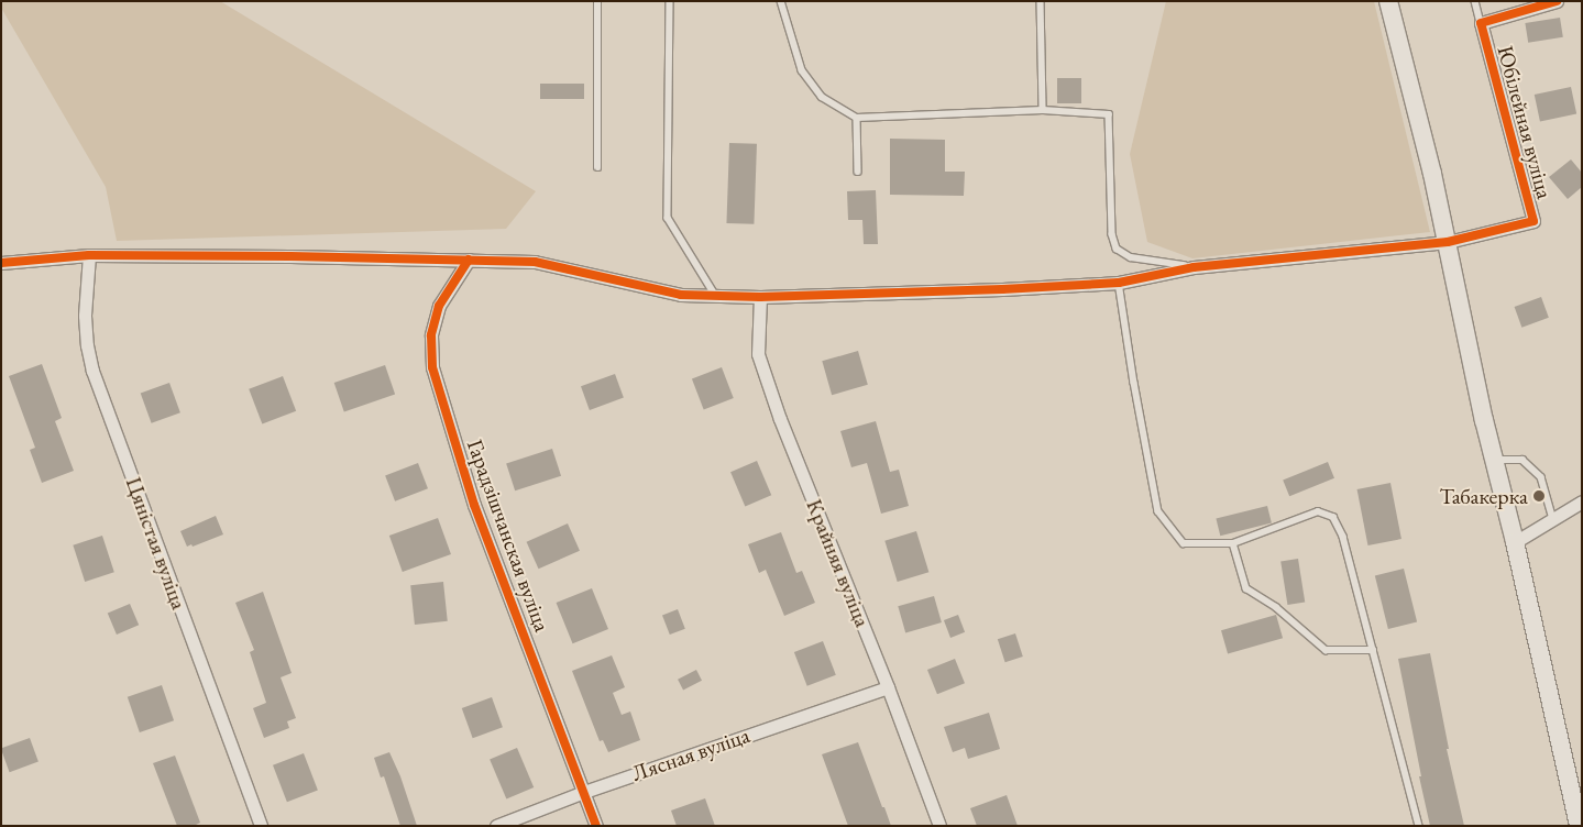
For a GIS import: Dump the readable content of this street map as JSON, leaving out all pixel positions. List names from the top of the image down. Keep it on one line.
{"streets":{"street":["Юбілейная вуліца","Гарадзішчанская вуліца","Цяністая вуліца","Крайняя вуліца","Лясная вуліца"]},"crossings":[["Гарадзішчанская вуліца","Лясная вуліца"],["Крайняя вуліца","Лясная вуліца"]],"places":["Табакерка"]}
